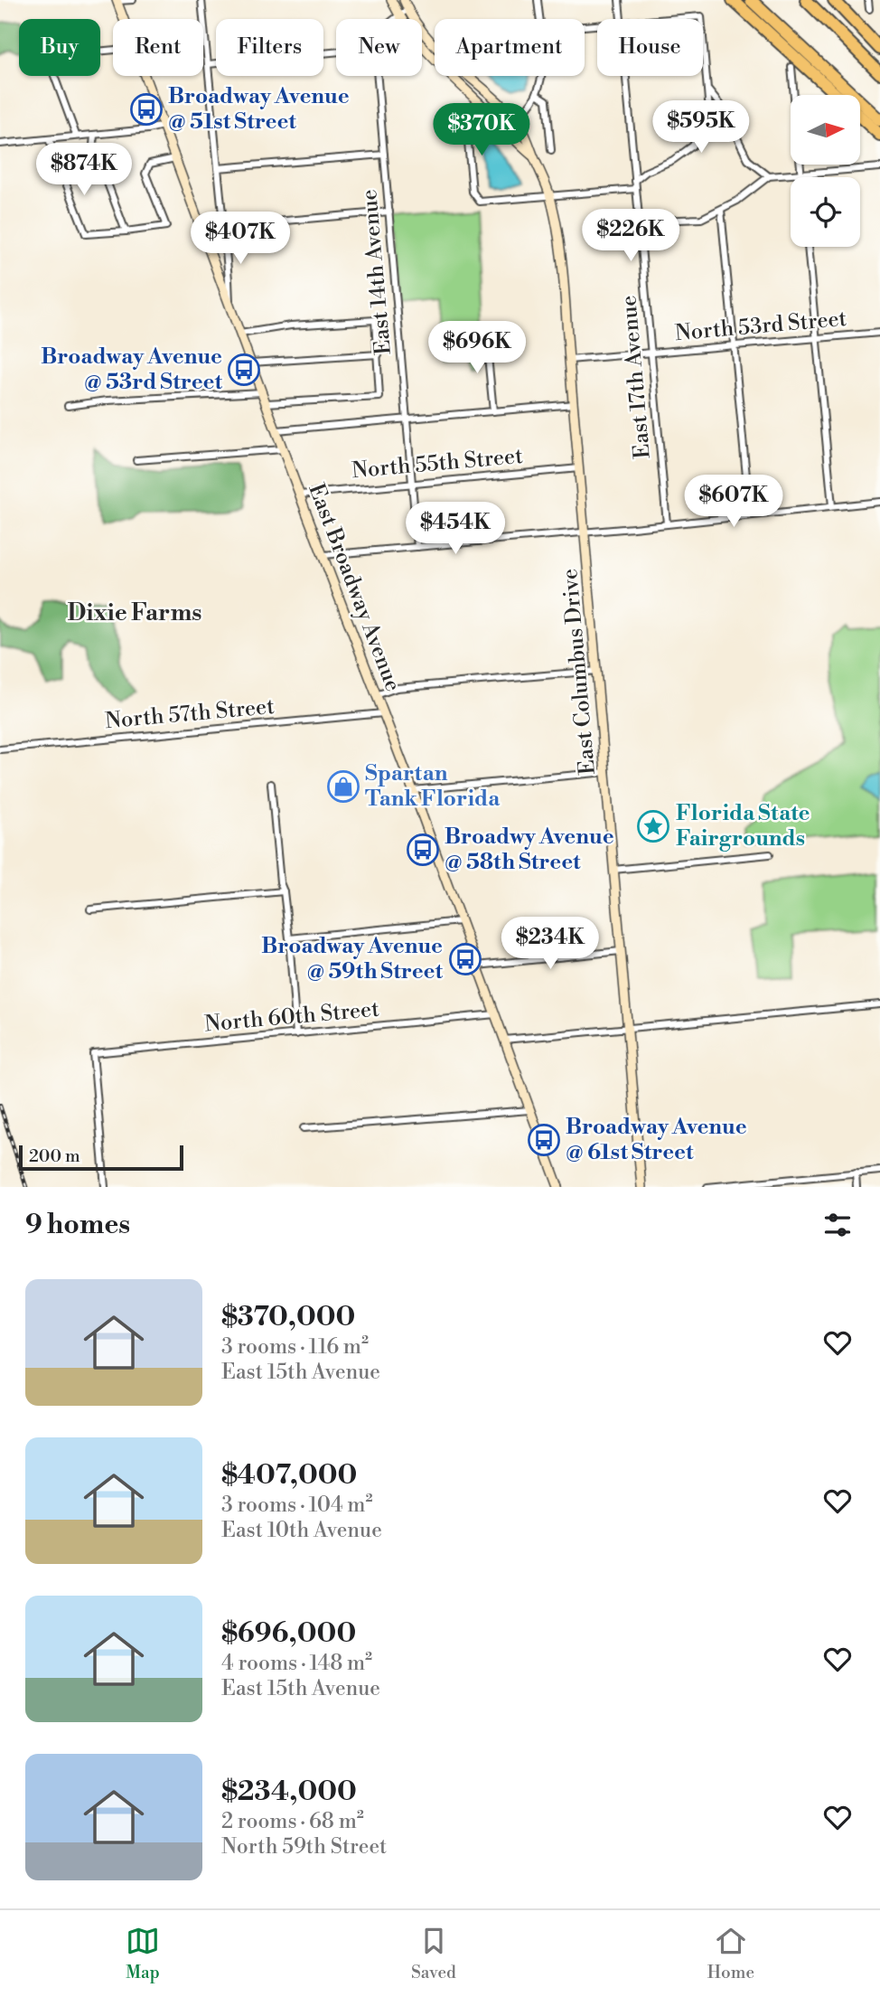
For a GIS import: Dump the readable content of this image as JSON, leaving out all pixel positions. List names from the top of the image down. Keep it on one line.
{"streets":{"main road":["East Broadway Avenue","East Columbus Drive"],"street":["East 14th Avenue","North 53rd Street","East 17th Avenue","North 55th Street","North 57th Street","North 60th Street"]},"crossings":[["East 14th Avenue","North 55th Street"],["East 14th Avenue","East Columbus Drive"],["North 53rd Street","East 17th Avenue"],["North 53rd Street","East Columbus Drive"],["North 55th Street","East Broadway Avenue"],["North 55th Street","East Columbus Drive"],["East Broadway Avenue","North 57th Street"],["East Broadway Avenue","North 60th Street"]],"districts":["Dixie Farms"],"places":{"bus stop":["Broadway Avenue @ 51st Street","Broadway Avenue @ 53rd Street","Broadwy Avenue @ 58th Street","Broadway Avenue @ 59th Street","Broadway Avenue @ 61st Street"],"shop":["Spartan Tank Florida"],"place":["Florida State Fairgrounds"]},"scale_bar":"200 m","north":"right","page":{"chip":["Buy","Rent","Filters","New","Apartment","House"],"price":["$595K","$370K","$874K","$226K","$407K","$696K","$607K","$454K","$234K"],"scale":"200 m","heading":"9 homes","list":[{"name":"$370,000","note":"3 rooms · 116 m² · East 15th Avenue"},{"name":"$407,000","note":"3 rooms · 104 m² · East 10th Avenue"},{"name":"$696,000","note":"4 rooms · 148 m² · East 15th Avenue"},{"name":"$234,000","note":"2 rooms · 68 m² · North 59th Street"}],"tabs":["Map","Saved","Home"]}}
